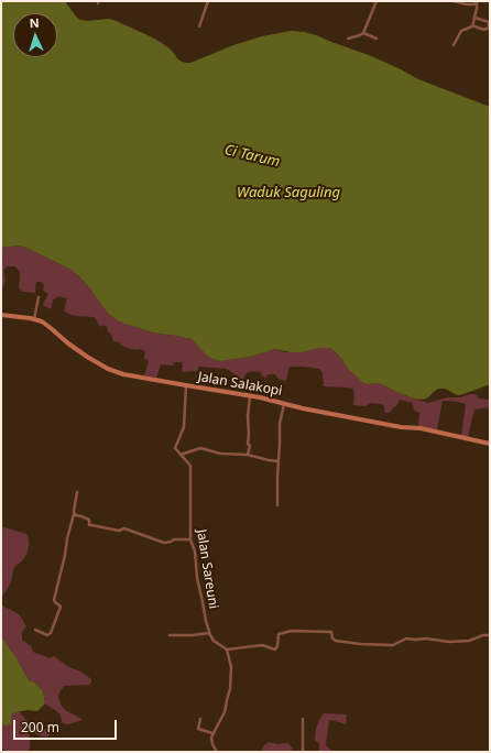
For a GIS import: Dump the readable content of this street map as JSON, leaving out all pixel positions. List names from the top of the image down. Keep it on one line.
{"streets":{"street":["Jalan Salakopi","Jalan Sareuni"]},"crossings":[["Jalan Salakopi","Jalan Sareuni"]],"water":["Ci Tarum","Waduk Saguling"],"scale_bar":"200 m","north":"top"}
